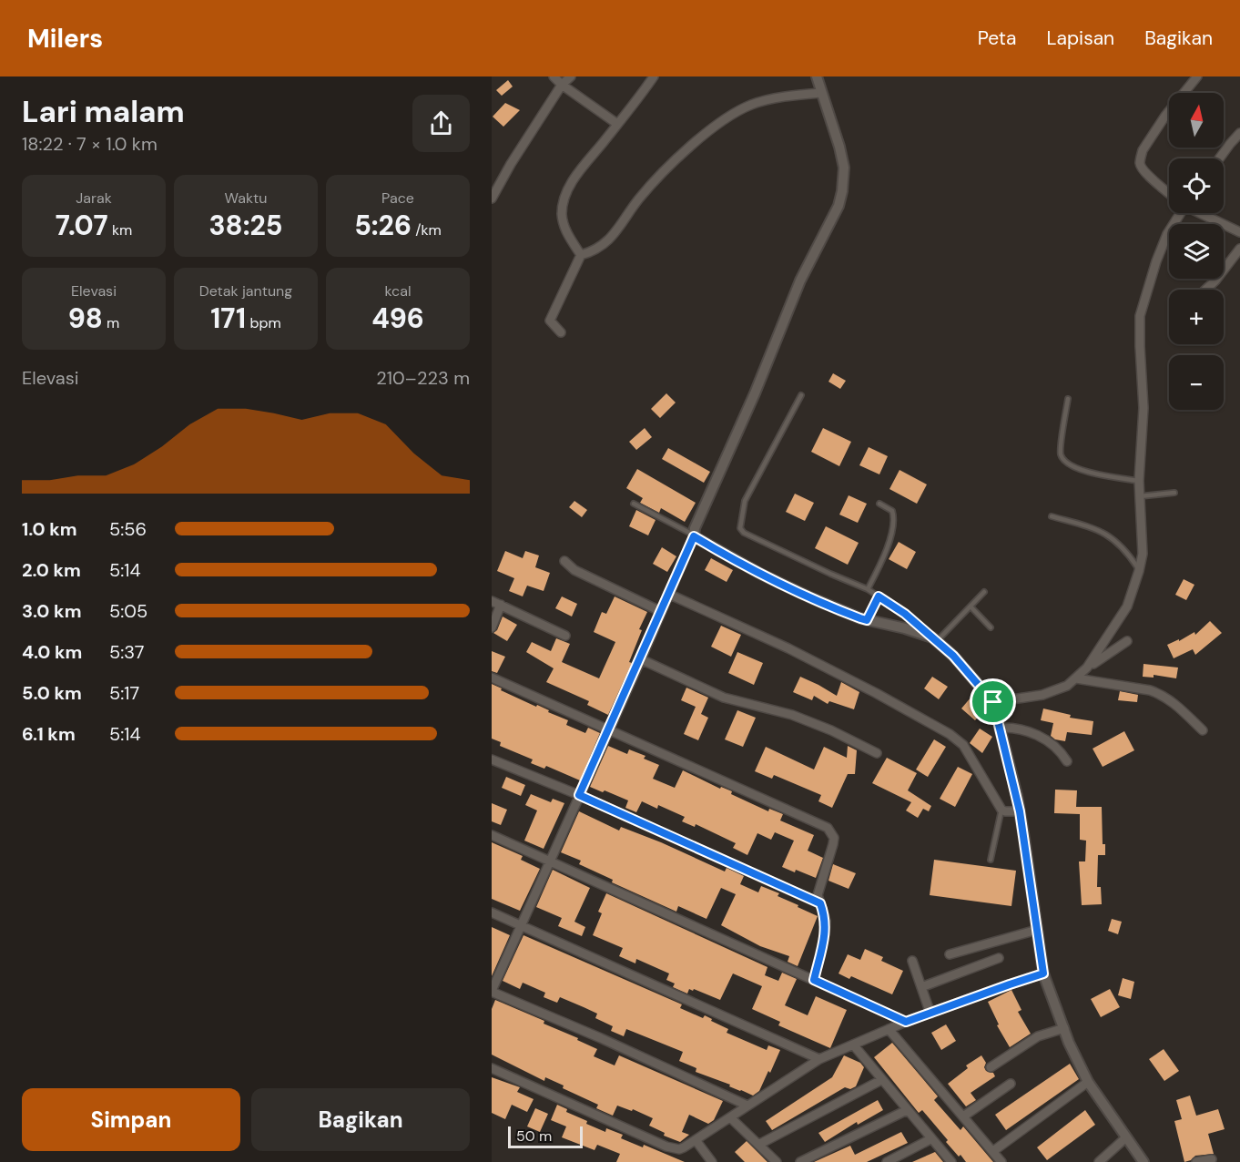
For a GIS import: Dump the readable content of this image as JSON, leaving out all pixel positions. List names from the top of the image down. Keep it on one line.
{"scale_bar":"50 m","north":"top","page":{"header":"Milers","nav":["Peta","Lapisan","Bagikan"],"heading":["Lari malam","18:22 · 7 × 1.0 km"],"map_buttons":["+","−"],"stats":[["Jarak","7.07 km"],["Waktu","38:25"],["Pace","5:26 /km"],["Elevasi","98 m"],["Detak jantung","171 bpm"],["kcal","496"]],"chart":["Elevasi","210–223 m"],"list":[{"name":"1.0 km","note":"5:56"},{"name":"2.0 km","note":"5:14"},{"name":"3.0 km","note":"5:05"},{"name":"4.0 km","note":"5:37"},{"name":"5.0 km","note":"5:17"},{"name":"6.1 km","note":"5:14"}],"buttons":["Simpan","Bagikan"],"scale":"50 m"}}
